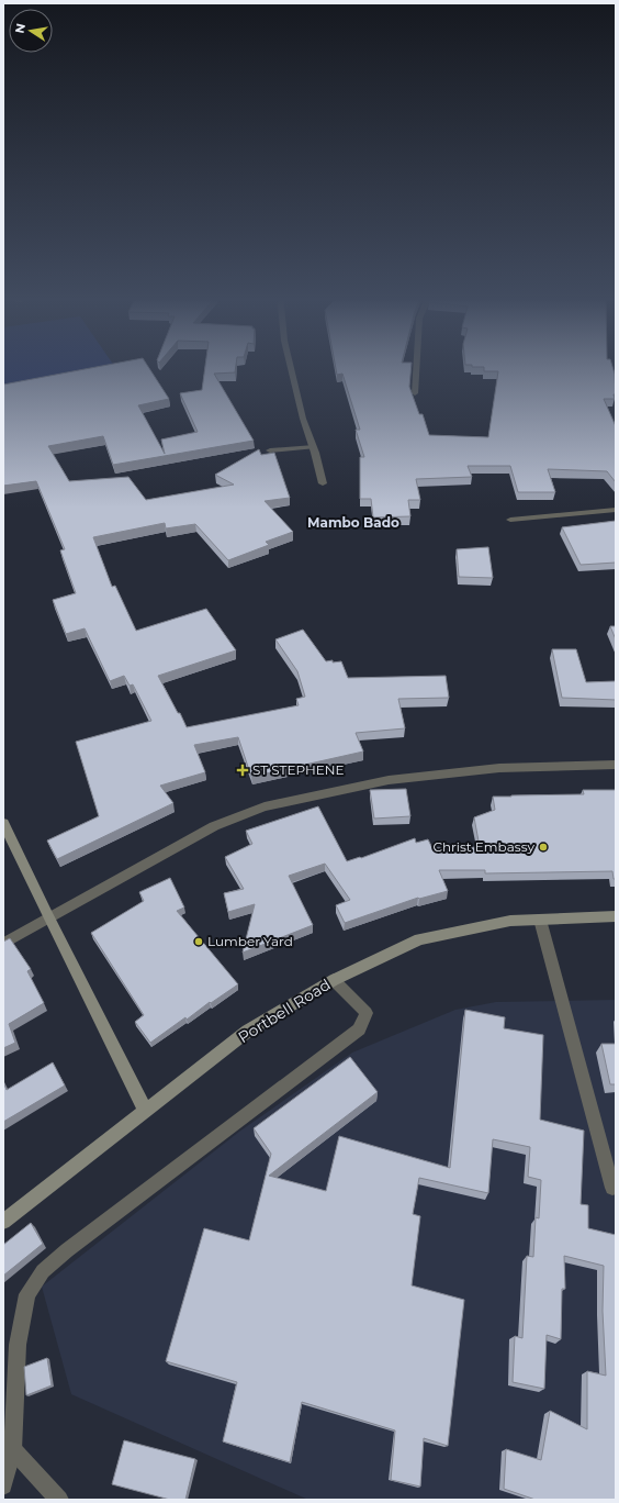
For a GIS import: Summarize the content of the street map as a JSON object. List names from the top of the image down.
{
  "streets": {
    "main road": ["Portbell Road"]
  },
  "districts": ["Mambo Bado"],
  "places": {
    "health": ["ST STEPHENE"],
    "other": ["Christ Embassy", "Lumber Yard"]
  },
  "north": "left"
}
